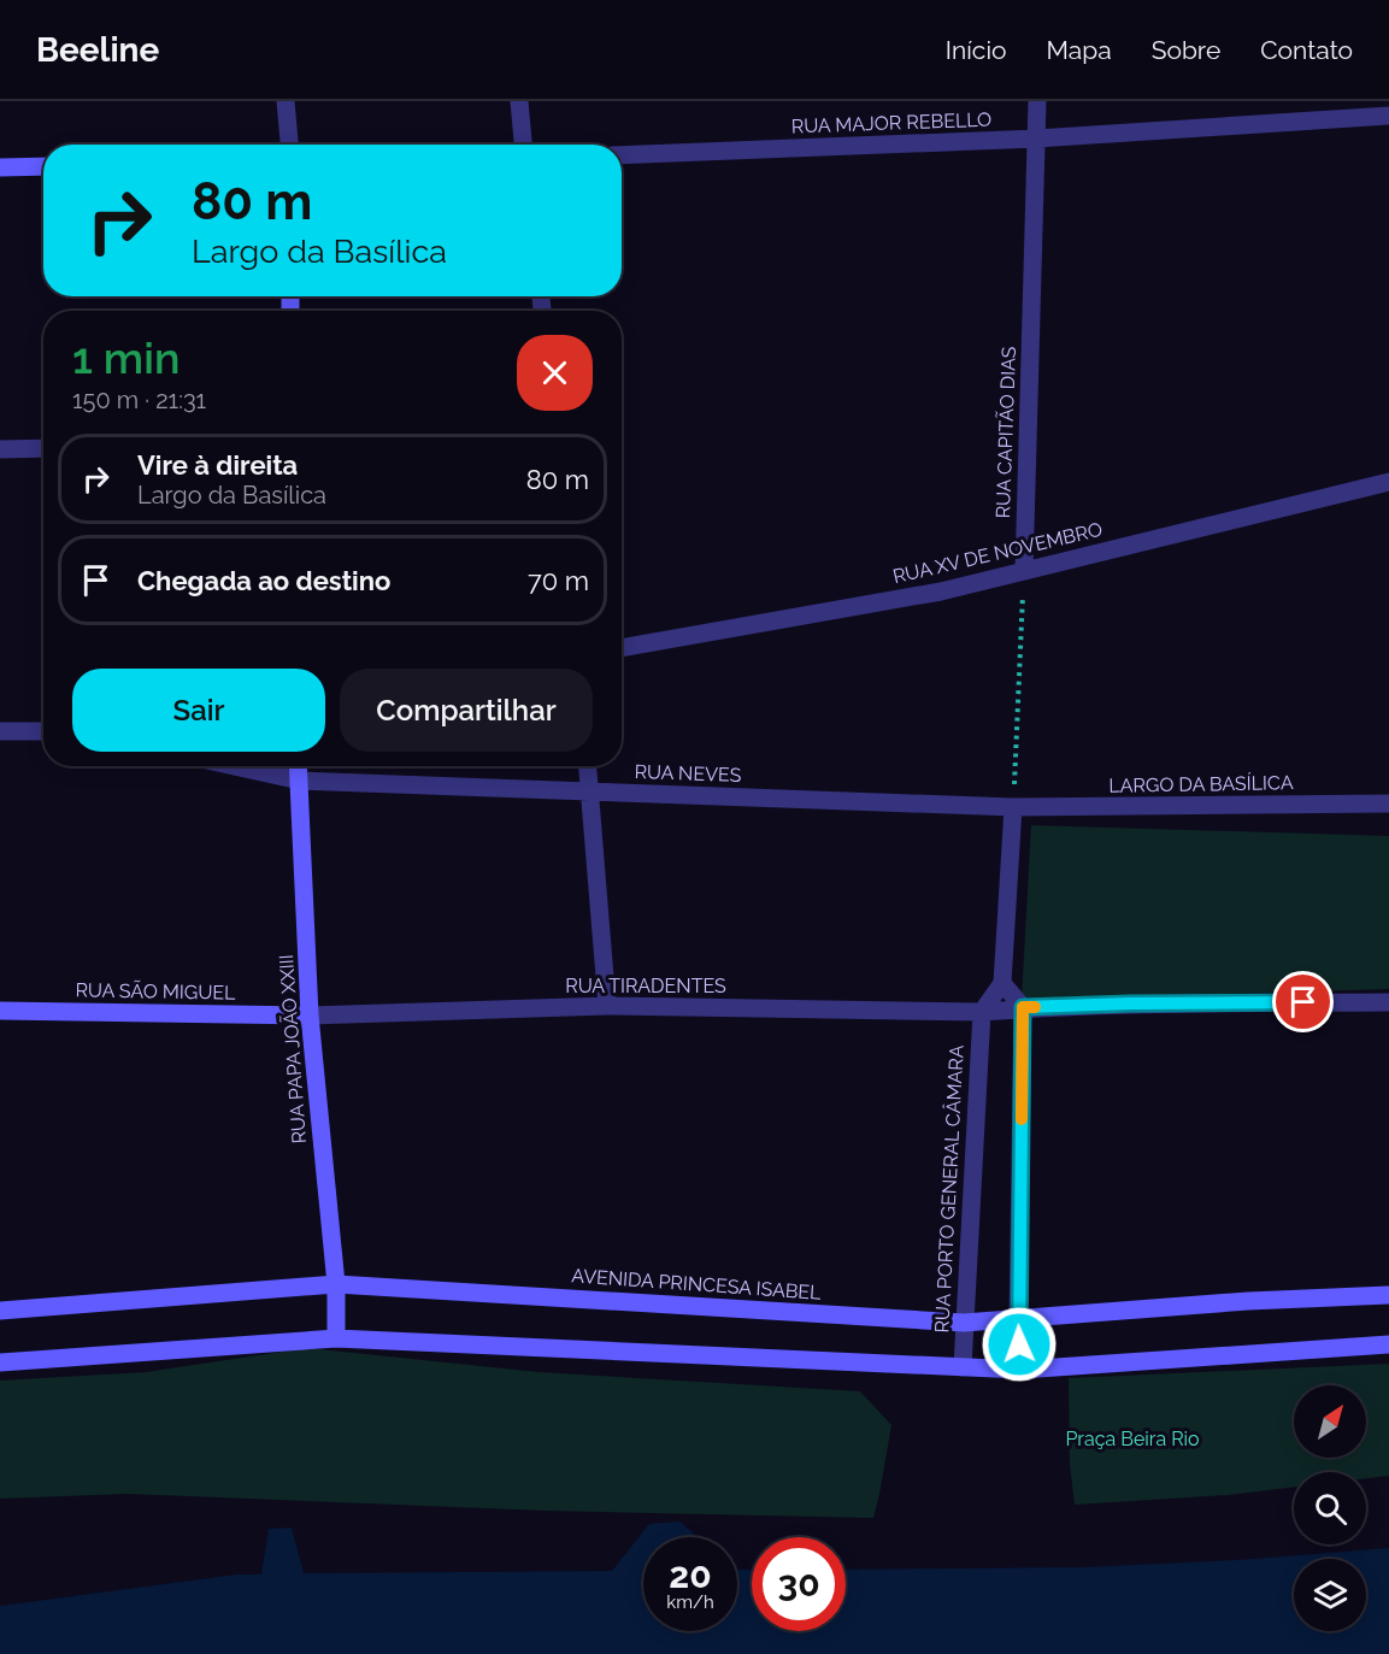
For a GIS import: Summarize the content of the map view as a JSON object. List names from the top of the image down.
{
  "streets": {
    "main road": ["RUA SÃO MIGUEL", "RUA PAPA JOÃO XXIII", "AVENIDA PRINCESA ISABEL"],
    "street": [
      "RUA MAJOR REBELLO",
      "RUA CAPITÃO DIAS",
      "RUA XV DE NOVEMBRO",
      "RUA NEVES",
      "LARGO DA BASÍLICA",
      "RUA TIRADENTES",
      "RUA PORTO GENERAL CÂMARA"
    ]
  },
  "crossings": [
    ["RUA MAJOR REBELLO", "RUA CAPITÃO DIAS"],
    ["RUA CAPITÃO DIAS", "RUA XV DE NOVEMBRO"],
    ["RUA NEVES", "LARGO DA BASÍLICA"],
    ["RUA NEVES", "RUA PAPA JOÃO XXIII"],
    ["RUA TIRADENTES", "RUA SÃO MIGUEL"],
    ["RUA TIRADENTES", "RUA PAPA JOÃO XXIII"],
    ["RUA TIRADENTES", "RUA PORTO GENERAL CÂMARA"],
    ["RUA SÃO MIGUEL", "RUA PAPA JOÃO XXIII"],
    ["RUA PAPA JOÃO XXIII", "AVENIDA PRINCESA ISABEL"],
    ["RUA PORTO GENERAL CÂMARA", "AVENIDA PRINCESA ISABEL"]
  ],
  "parks": ["Praça Beira Rio"],
  "north": "top right",
  "page": {
    "header": "Beeline",
    "nav": [
      "Início",
      "Mapa",
      "Sobre",
      "Contato"
    ],
    "turn": ["80 m", "Largo da Basílica"],
    "heading": ["1 min", "150 m · 21:31"],
    "list": [
      {
        "name": "Vire à direita",
        "note": "Largo da Basílica",
        "value": "80 m"
      },
      {
        "name": "Chegada ao destino",
        "value": "70 m"
      }
    ],
    "buttons": ["Sair", "Compartilhar"],
    "speed": "20 km/h",
    "limit": "30"
  }
}
